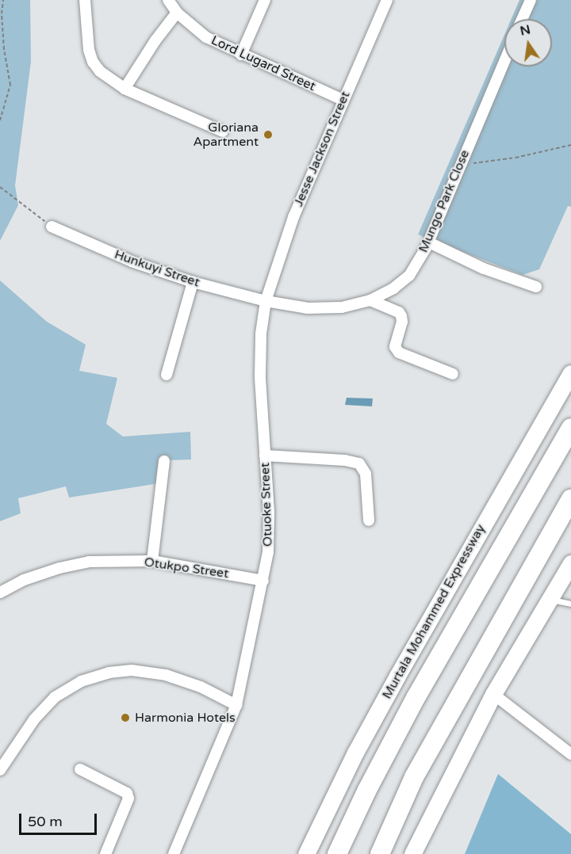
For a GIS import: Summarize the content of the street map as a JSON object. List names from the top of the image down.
{
  "streets": {
    "highway": ["Murtala Mohammed Expressway"],
    "street": [
      "Lord Lugard Street",
      "Jesse Jackson Street",
      "Mungo Park Close",
      "Hunkuyi Street",
      "Otuoke Street",
      "Otukpo Street"
    ]
  },
  "crossings": [
    ["Lord Lugard Street", "Jesse Jackson Street"],
    ["Jesse Jackson Street", "Mungo Park Close"],
    ["Jesse Jackson Street", "Hunkuyi Street"],
    ["Jesse Jackson Street", "Otuoke Street"],
    ["Mungo Park Close", "Hunkuyi Street"],
    ["Mungo Park Close", "Otuoke Street"],
    ["Hunkuyi Street", "Otuoke Street"],
    ["Otuoke Street", "Otukpo Street"]
  ],
  "places": ["Gloriana Apartment", "Harmonia Hotels"],
  "scale_bar": "50 m",
  "north": "top"
}
